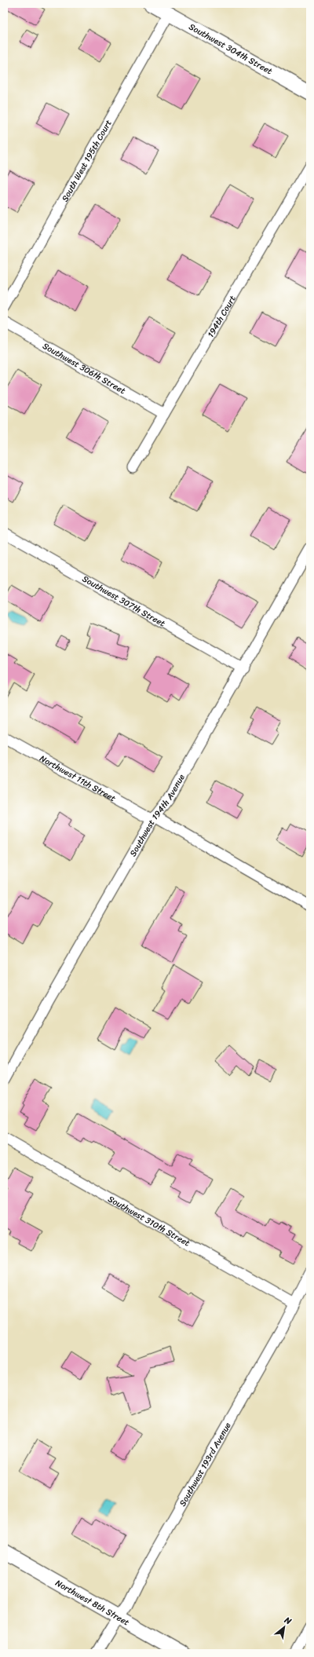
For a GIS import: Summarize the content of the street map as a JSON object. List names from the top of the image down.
{
  "streets": {
    "street": [
      "Southwest 304th Street",
      "South West 195th Court",
      "194th Court",
      "Southwest 306th Street",
      "Southwest 307th Street",
      "Northwest 11th Street",
      "Southwest 194th Avenue",
      "Southwest 310th Street",
      "Southwest 193rd Avenue",
      "Northwest 8th Street"
    ]
  },
  "crossings": [
    ["Southwest 304th Street", "South West 195th Court"],
    ["194th Court", "Southwest 306th Street"],
    ["Southwest 307th Street", "Southwest 194th Avenue"],
    ["Northwest 11th Street", "Southwest 194th Avenue"],
    ["Southwest 310th Street", "Southwest 193rd Avenue"],
    ["Southwest 193rd Avenue", "Northwest 8th Street"]
  ],
  "north": "top right"
}
